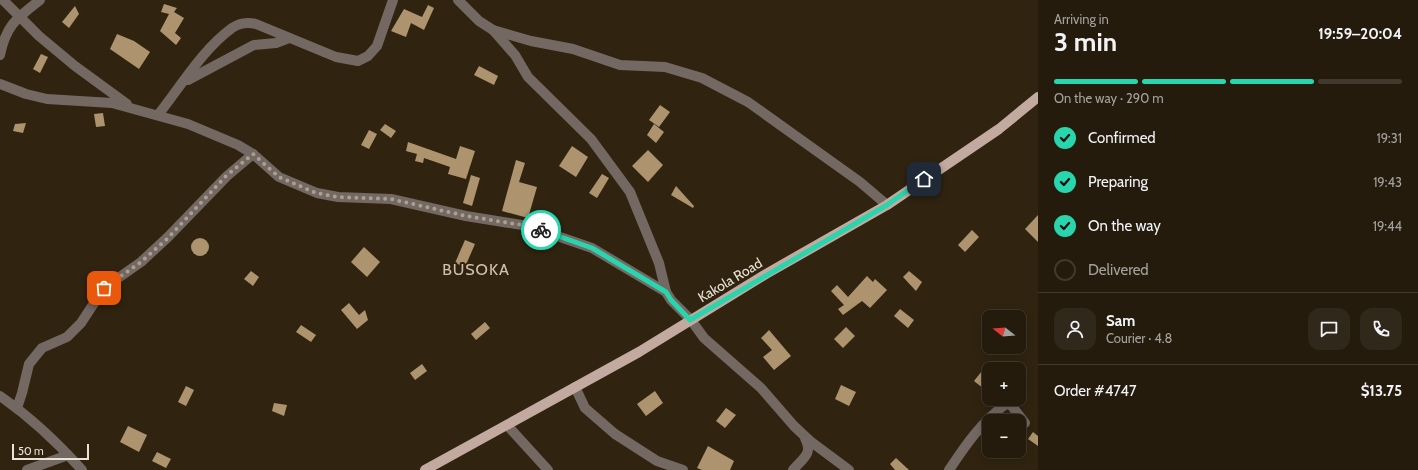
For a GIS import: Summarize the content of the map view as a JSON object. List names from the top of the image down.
{
  "streets": {
    "main road": ["Kakola Road"]
  },
  "districts": ["BUSOKA"],
  "scale_bar": "50 m",
  "north": "left",
  "page": {
    "heading": ["3 min", "Arriving in", "19:59–20:04"],
    "panel": [
      "Sam",
      "Courier · 4.8",
      "Order #4747",
      "$13.75"
    ],
    "bar": "On the way · 290 m",
    "list": [
      ["Confirmed", "19:31"],
      ["Preparing", "19:43"],
      ["On the way", "19:44"],
      "Delivered"
    ],
    "map_buttons": ["+", "−"],
    "scale": "50 m"
  }
}
